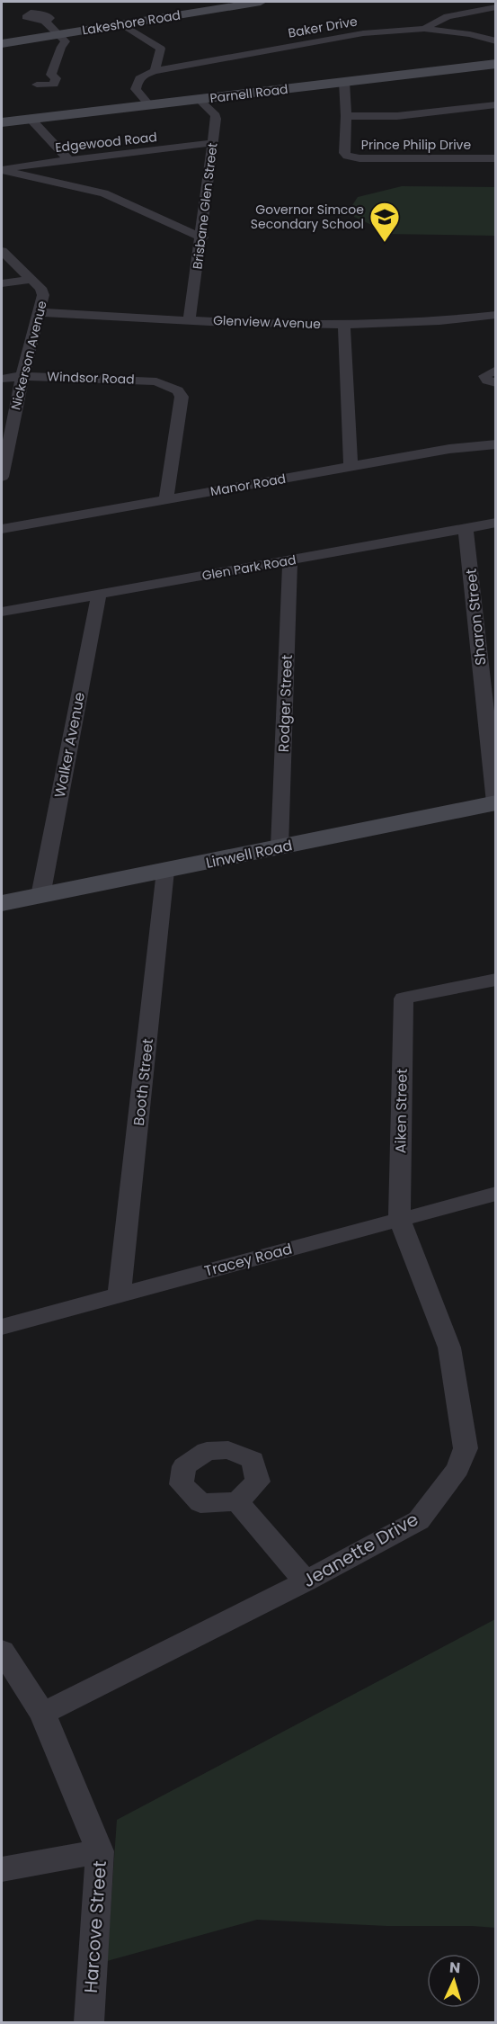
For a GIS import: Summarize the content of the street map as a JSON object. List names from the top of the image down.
{
  "streets": {
    "main road": ["Lakeshore Road", "Parnell Road", "Linwell Road"],
    "street": [
      "Baker Drive",
      "Edgewood Road",
      "Prince Philip Drive",
      "Brisbane Glen Street",
      "Glenview Avenue",
      "Nickerson Avenue",
      "Windsor Road",
      "Manor Road",
      "Glen Park Road",
      "Sharon Street",
      "Rodger Street",
      "Walker Avenue",
      "Booth Street",
      "Aiken Street",
      "Tracey Road",
      "Jeanette Drive",
      "Harcove Street"
    ]
  },
  "crossings": [
    ["Parnell Road", "Prince Philip Drive"],
    ["Parnell Road", "Brisbane Glen Street"],
    ["Edgewood Road", "Brisbane Glen Street"],
    ["Brisbane Glen Street", "Glenview Avenue"],
    ["Glenview Avenue", "Nickerson Avenue"],
    ["Nickerson Avenue", "Windsor Road"],
    ["Windsor Road", "Manor Road"],
    ["Glen Park Road", "Sharon Street"],
    ["Glen Park Road", "Rodger Street"],
    ["Glen Park Road", "Walker Avenue"],
    ["Sharon Street", "Linwell Road"],
    ["Rodger Street", "Linwell Road"],
    ["Walker Avenue", "Linwell Road"],
    ["Linwell Road", "Booth Street"],
    ["Booth Street", "Tracey Road"],
    ["Aiken Street", "Tracey Road"],
    ["Aiken Street", "Jeanette Drive"],
    ["Tracey Road", "Jeanette Drive"],
    ["Jeanette Drive", "Harcove Street"]
  ],
  "places": {
    "school or university": ["Governor Simcoe Secondary School"]
  },
  "north": "top"
}
